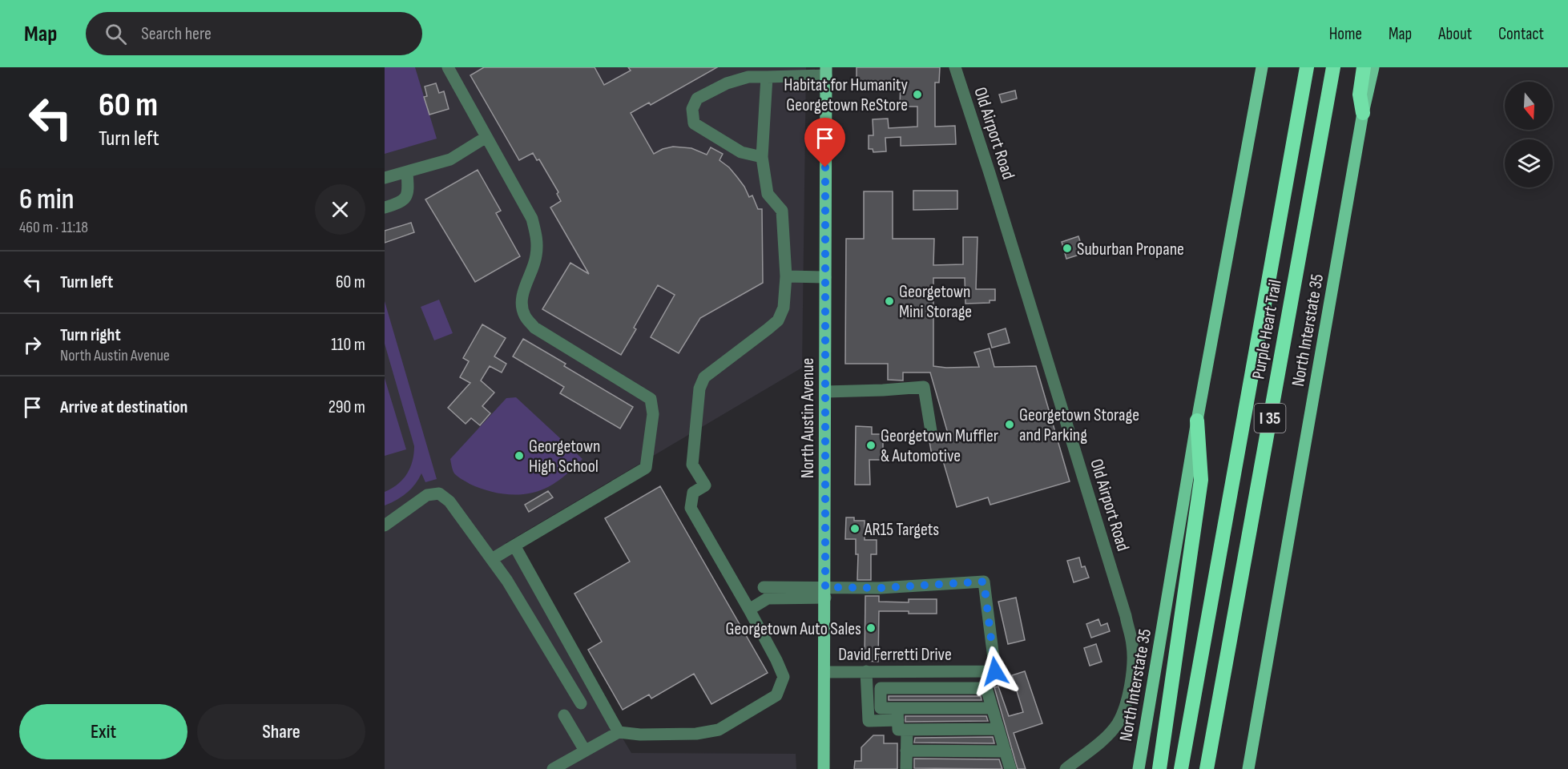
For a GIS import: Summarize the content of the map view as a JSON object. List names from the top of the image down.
{
  "streets": {
    "highway": ["Purple Heart Trail", "I 35"],
    "main road": ["North Interstate 35", "North Austin Avenue"],
    "street": ["Old Airport Road", "David Ferretti Drive"]
  },
  "crossings": [
    ["North Austin Avenue", "David Ferretti Drive"]
  ],
  "places": [
    "Habitat for Humanity Georgetown ReStore",
    "Suburban Propane",
    "Georgetown Mini Storage",
    "Georgetown Storage and Parking",
    "Georgetown Muffler & Automotive",
    "Georgetown High School",
    "AR15 Targets",
    "Georgetown Auto Sales"
  ],
  "north": "bottom",
  "page": {
    "header": "Map",
    "search": "Search here",
    "nav": [
      "Home",
      "Map",
      "About",
      "Contact"
    ],
    "turn": ["60 m", "Turn left"],
    "heading": ["6 min", "460 m · 11:18"],
    "list": [
      {
        "name": "Turn left",
        "value": "60 m"
      },
      {
        "name": "Turn right",
        "note": "North Austin Avenue",
        "value": "110 m"
      },
      {
        "name": "Arrive at destination",
        "value": "290 m"
      }
    ],
    "buttons": ["Exit", "Share"]
  }
}
